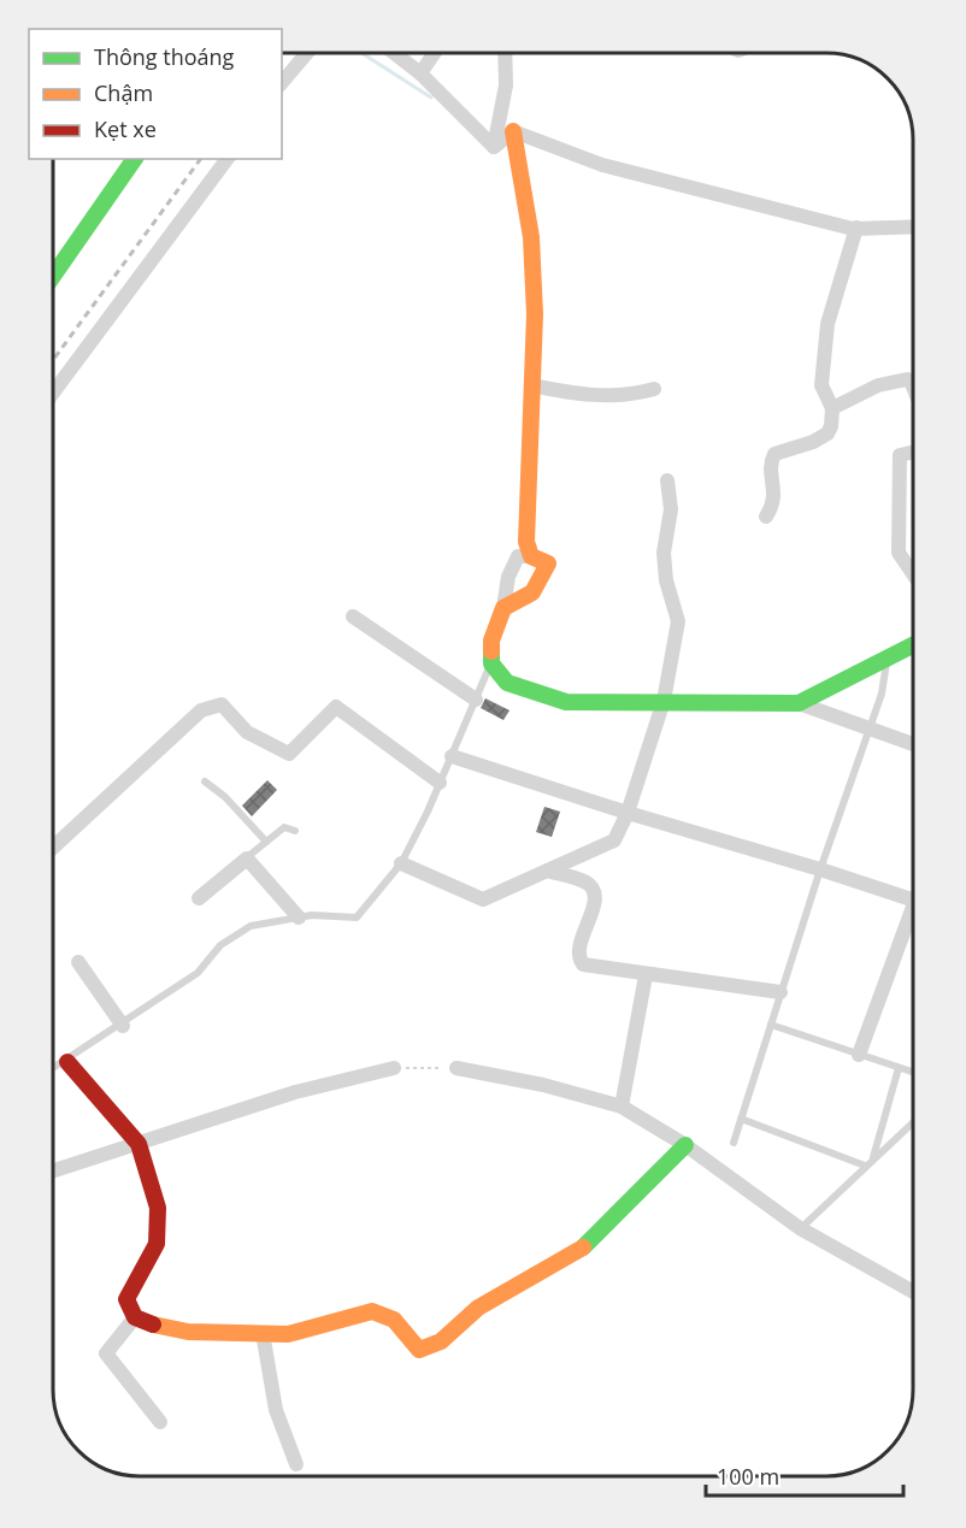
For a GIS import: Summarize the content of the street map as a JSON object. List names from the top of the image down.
{
  "legend": ["Thông thoáng", "Chậm", "Kẹt xe"],
  "scale_bar": "100 m"
}
